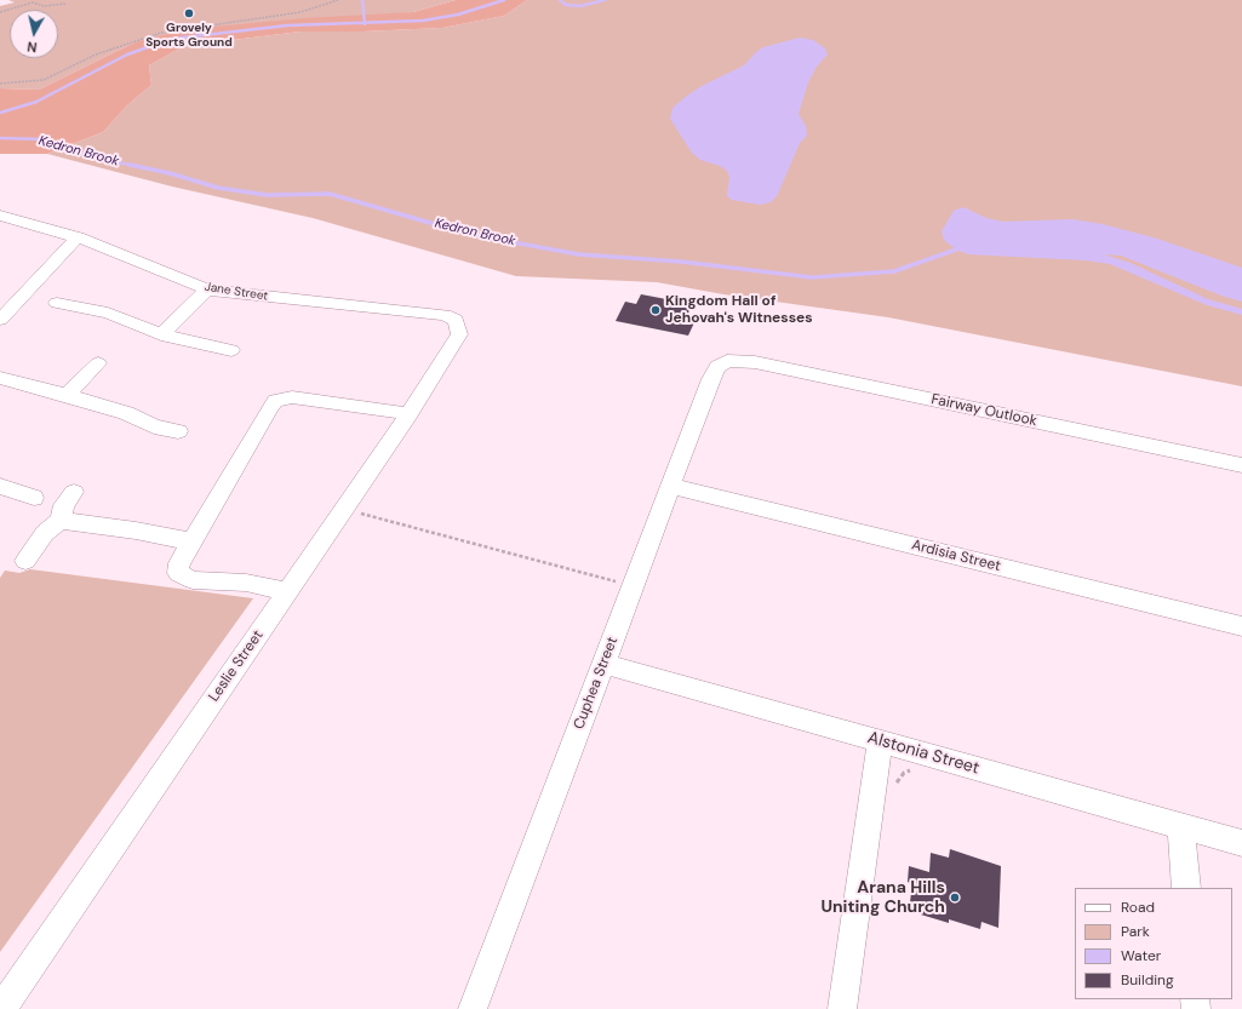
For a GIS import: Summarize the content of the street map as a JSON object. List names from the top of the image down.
{
  "streets": {
    "street": [
      "Jane Street",
      "Fairway Outlook",
      "Ardisia Street",
      "Leslie Street",
      "Cuphea Street",
      "Alstonia Street"
    ]
  },
  "crossings": [
    ["Jane Street", "Leslie Street"],
    ["Fairway Outlook", "Cuphea Street"],
    ["Ardisia Street", "Cuphea Street"],
    ["Cuphea Street", "Alstonia Street"]
  ],
  "water": ["Kedron Brook"],
  "places": ["Grovely Sports Ground", "Kingdom Hall of Jehovah's Witnesses", "Arana Hills Uniting Church"],
  "legend": [
    "Road",
    "Park",
    "Water",
    "Building"
  ],
  "north": "bottom"
}
